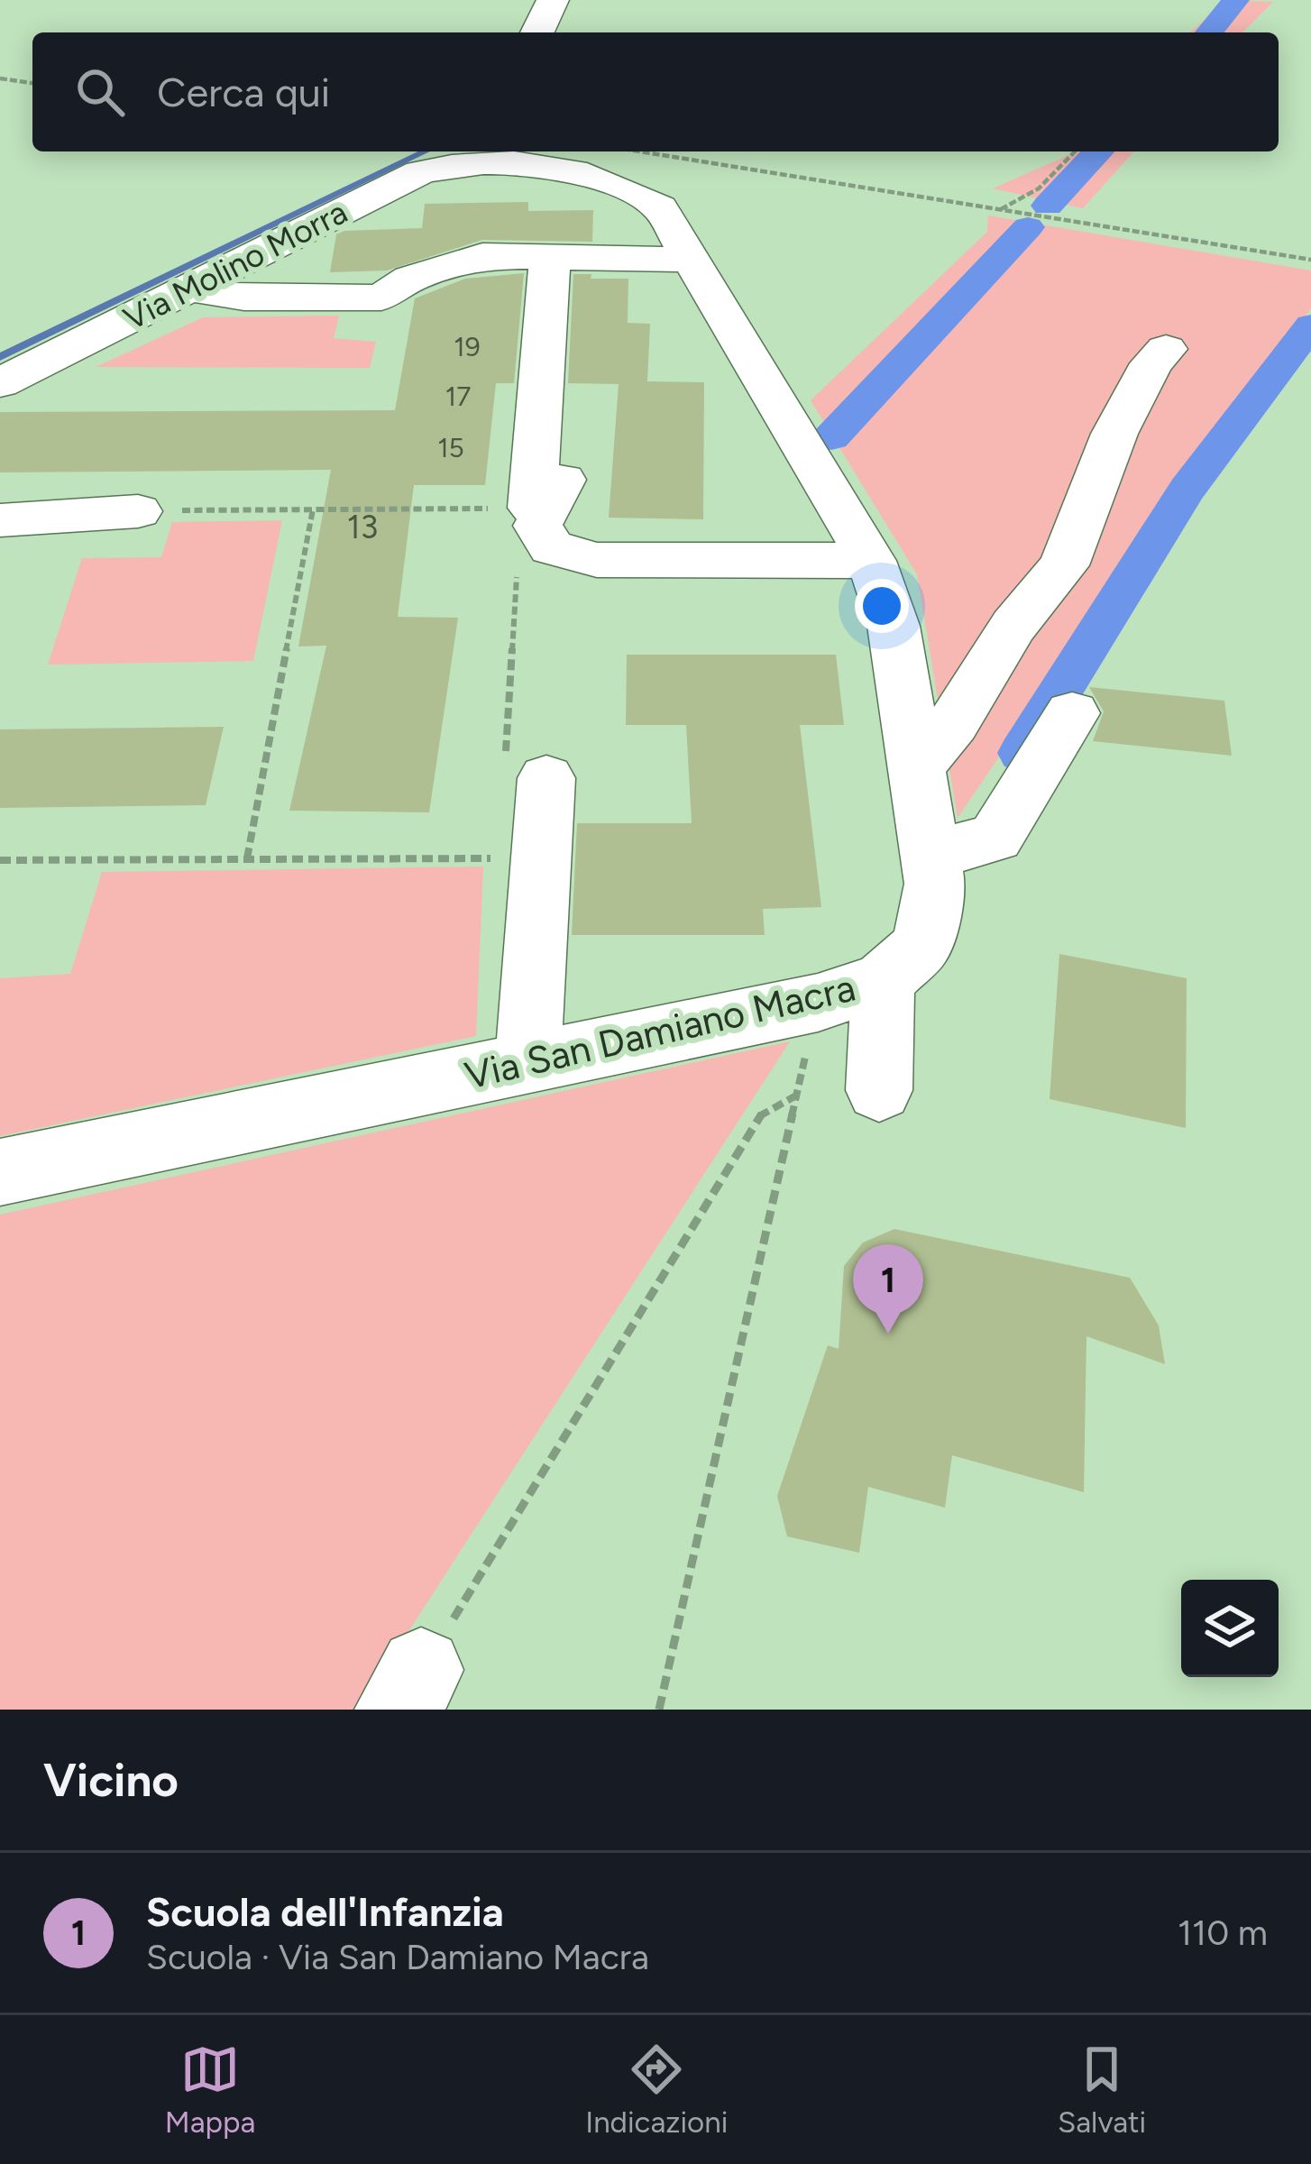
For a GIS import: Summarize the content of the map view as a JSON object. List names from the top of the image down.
{
  "streets": {
    "street": ["Via Molino Morra", "Via San Damiano Macra"]
  },
  "crossings": [
    ["Via Molino Morra", "Via San Damiano Macra"]
  ],
  "house_numbers": [
    "19",
    "17",
    "15",
    "13"
  ],
  "page": {
    "search": "Cerca qui",
    "pins": "1",
    "heading": "Vicino",
    "list": [
      {
        "mark": "1",
        "name": "Scuola dell'Infanzia",
        "note": "Scuola · Via San Damiano Macra",
        "value": "110 m"
      }
    ],
    "nav": ["Mappa", "Indicazioni", "Salvati"]
  }
}
